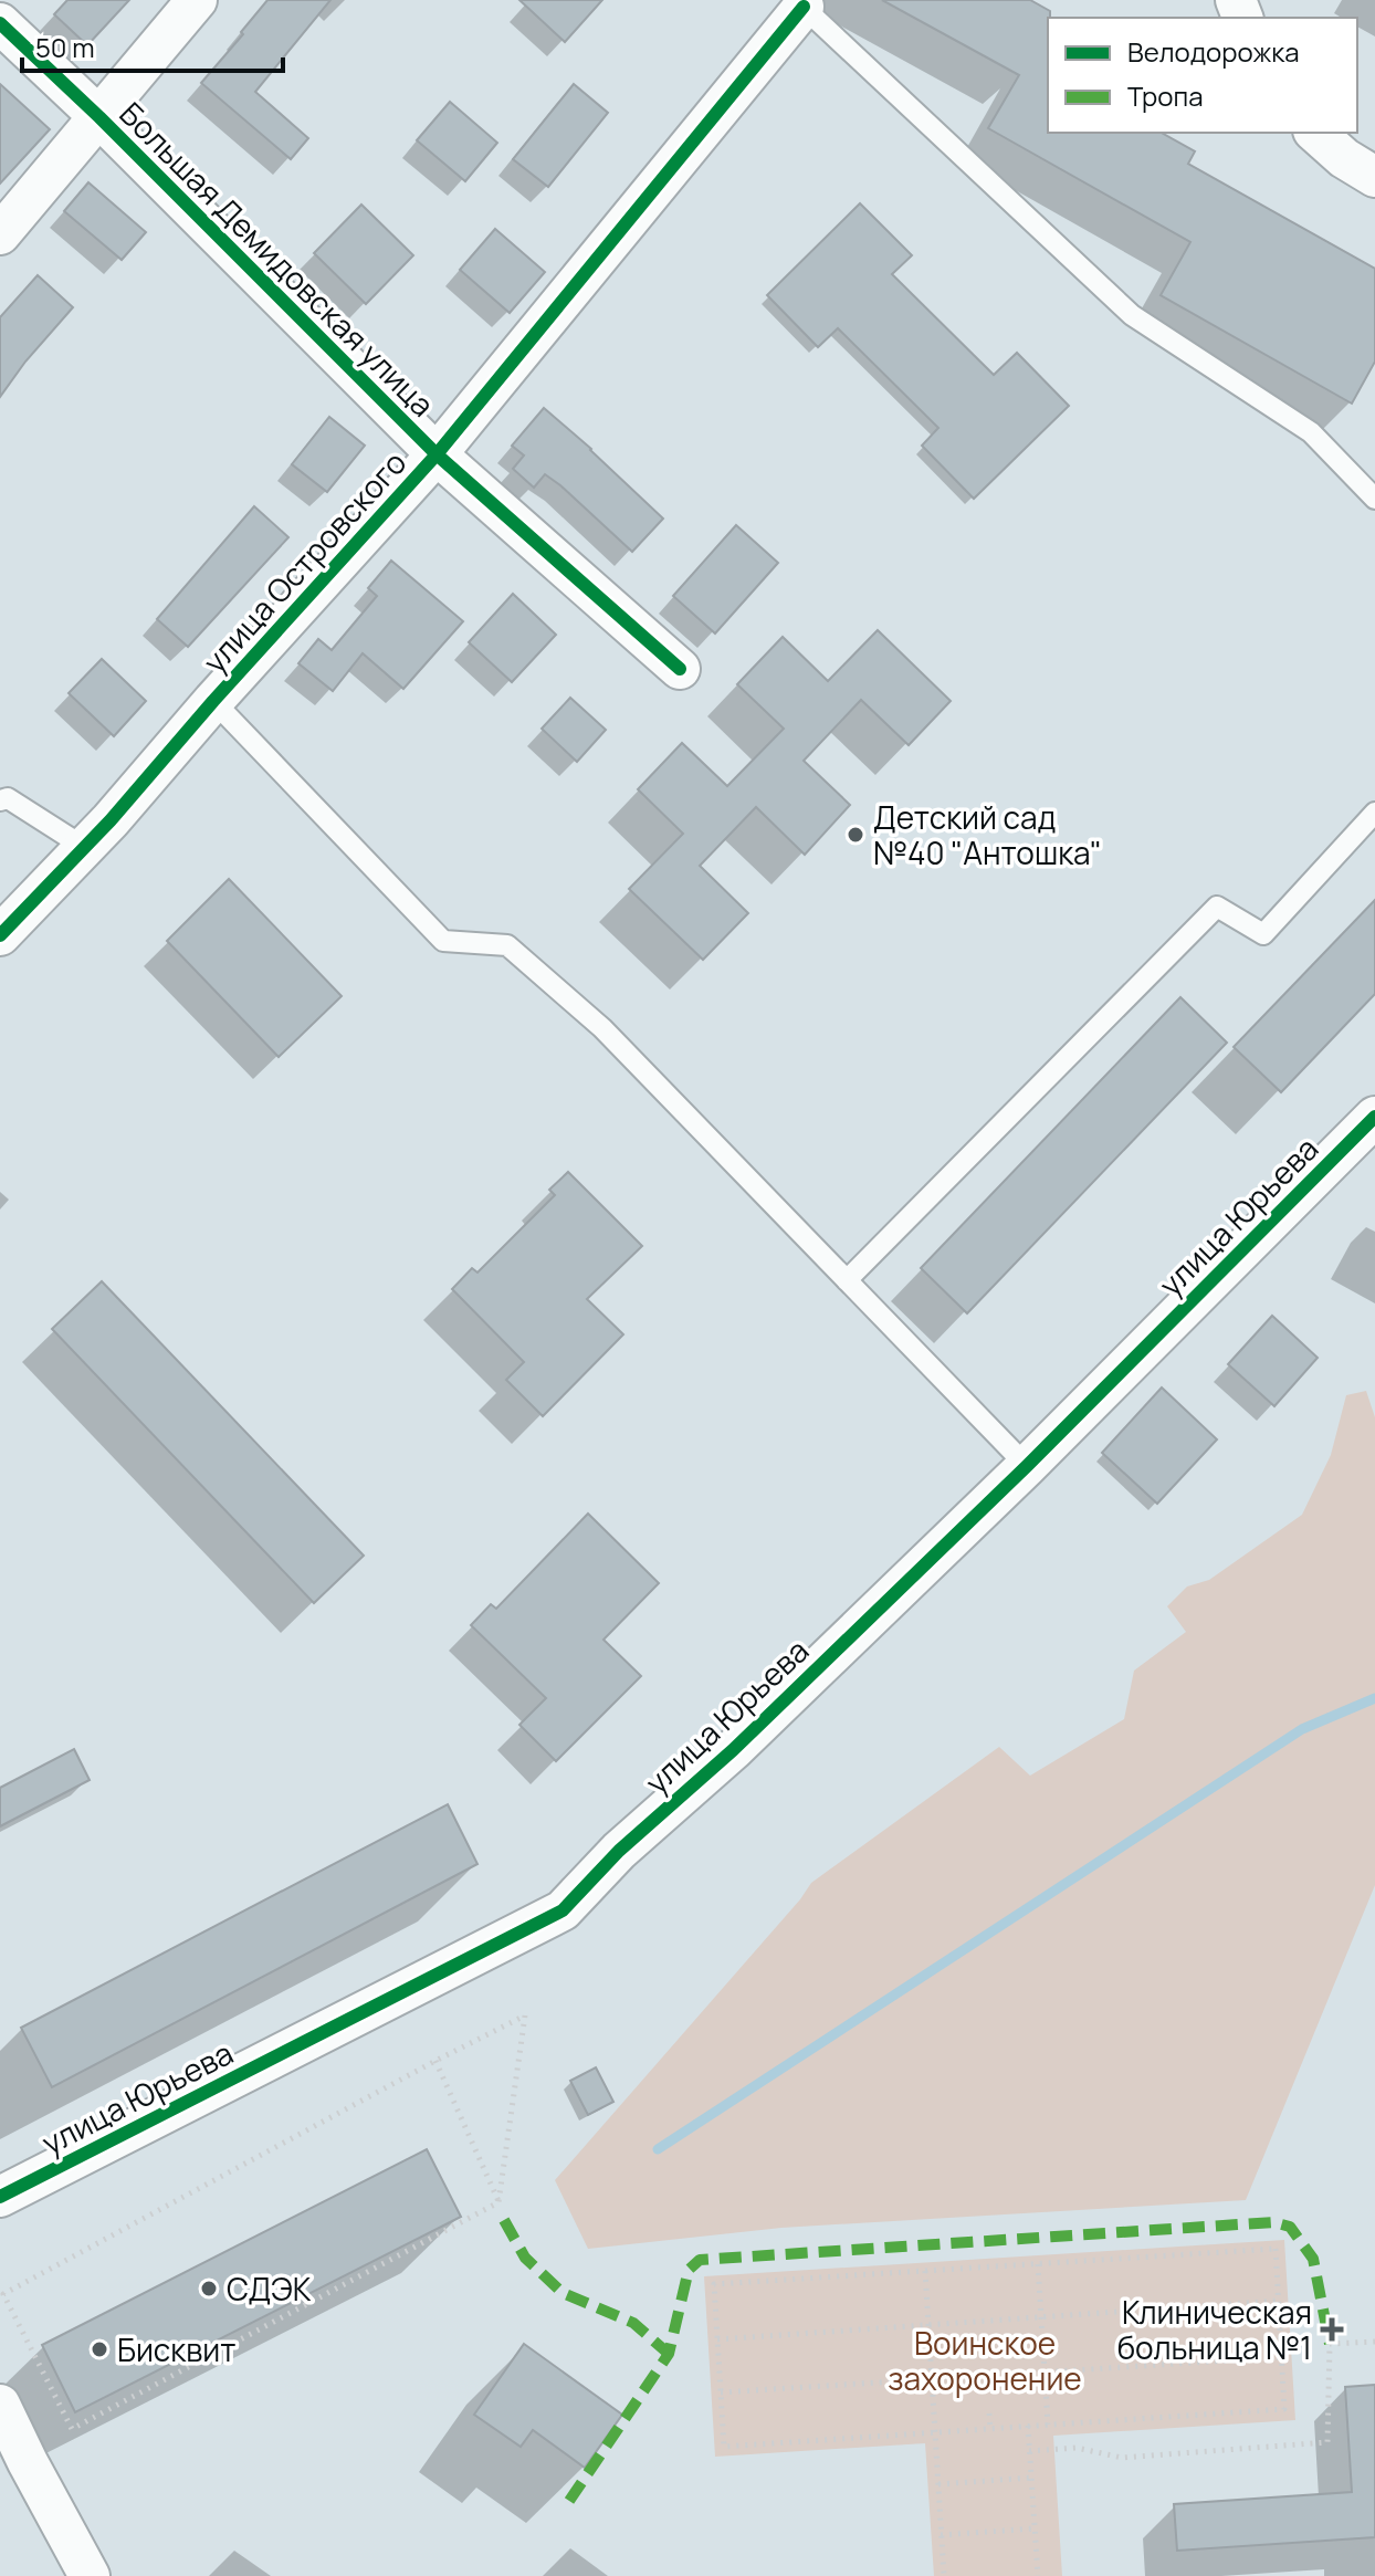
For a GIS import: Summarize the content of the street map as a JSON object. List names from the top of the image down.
{
  "streets": {
    "street": ["Большая Демидовская улица", "улица Островского", "улица Юрьева"]
  },
  "crossings": [
    ["Большая Демидовская улица", "улица Островского"]
  ],
  "parks": ["Воинское захоронение"],
  "places": {
    "other": ["Детский сад №40 \"Антошка\"", "СДЭК", "Бисквит"],
    "health": ["Клиническая больница №1"]
  },
  "legend": ["Велодорожка", "Тропа"],
  "scale_bar": "50 m"
}
